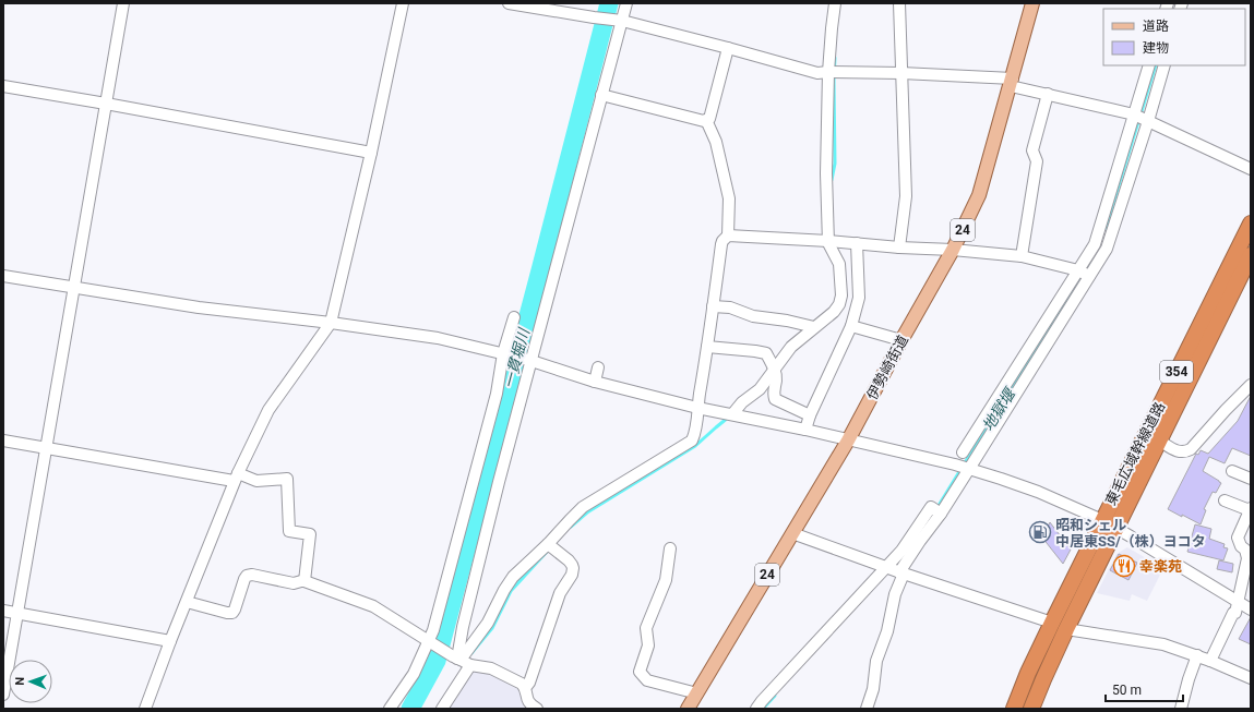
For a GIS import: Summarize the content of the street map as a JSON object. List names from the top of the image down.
{
  "streets": {
    "highway": ["354", "東毛広域幹線道路"],
    "main road": ["24", "伊勢崎街道"]
  },
  "water": ["一貫堀川", "地獄堰"],
  "places": {
    "fuel station": ["昭和シェル 中居東SS/（株）ヨコタ"],
    "restaurant": ["幸楽苑"]
  },
  "legend": ["道路", "建物"],
  "scale_bar": "50 m",
  "north": "left"
}
